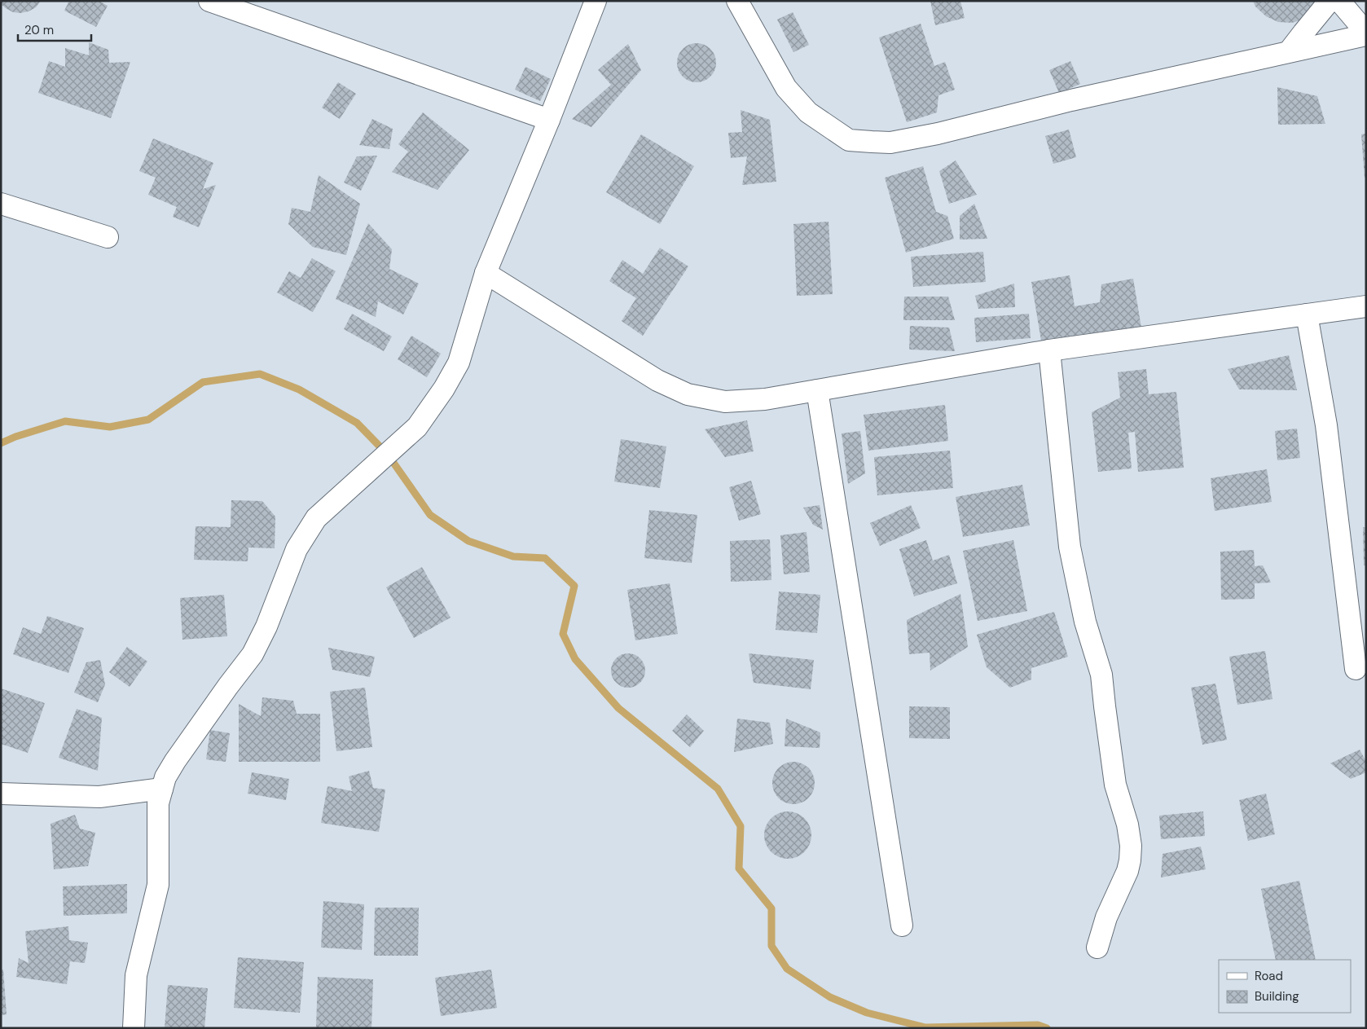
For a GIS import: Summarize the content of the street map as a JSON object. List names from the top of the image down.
{
  "legend": ["Road", "Building"],
  "scale_bar": "20 m"
}
